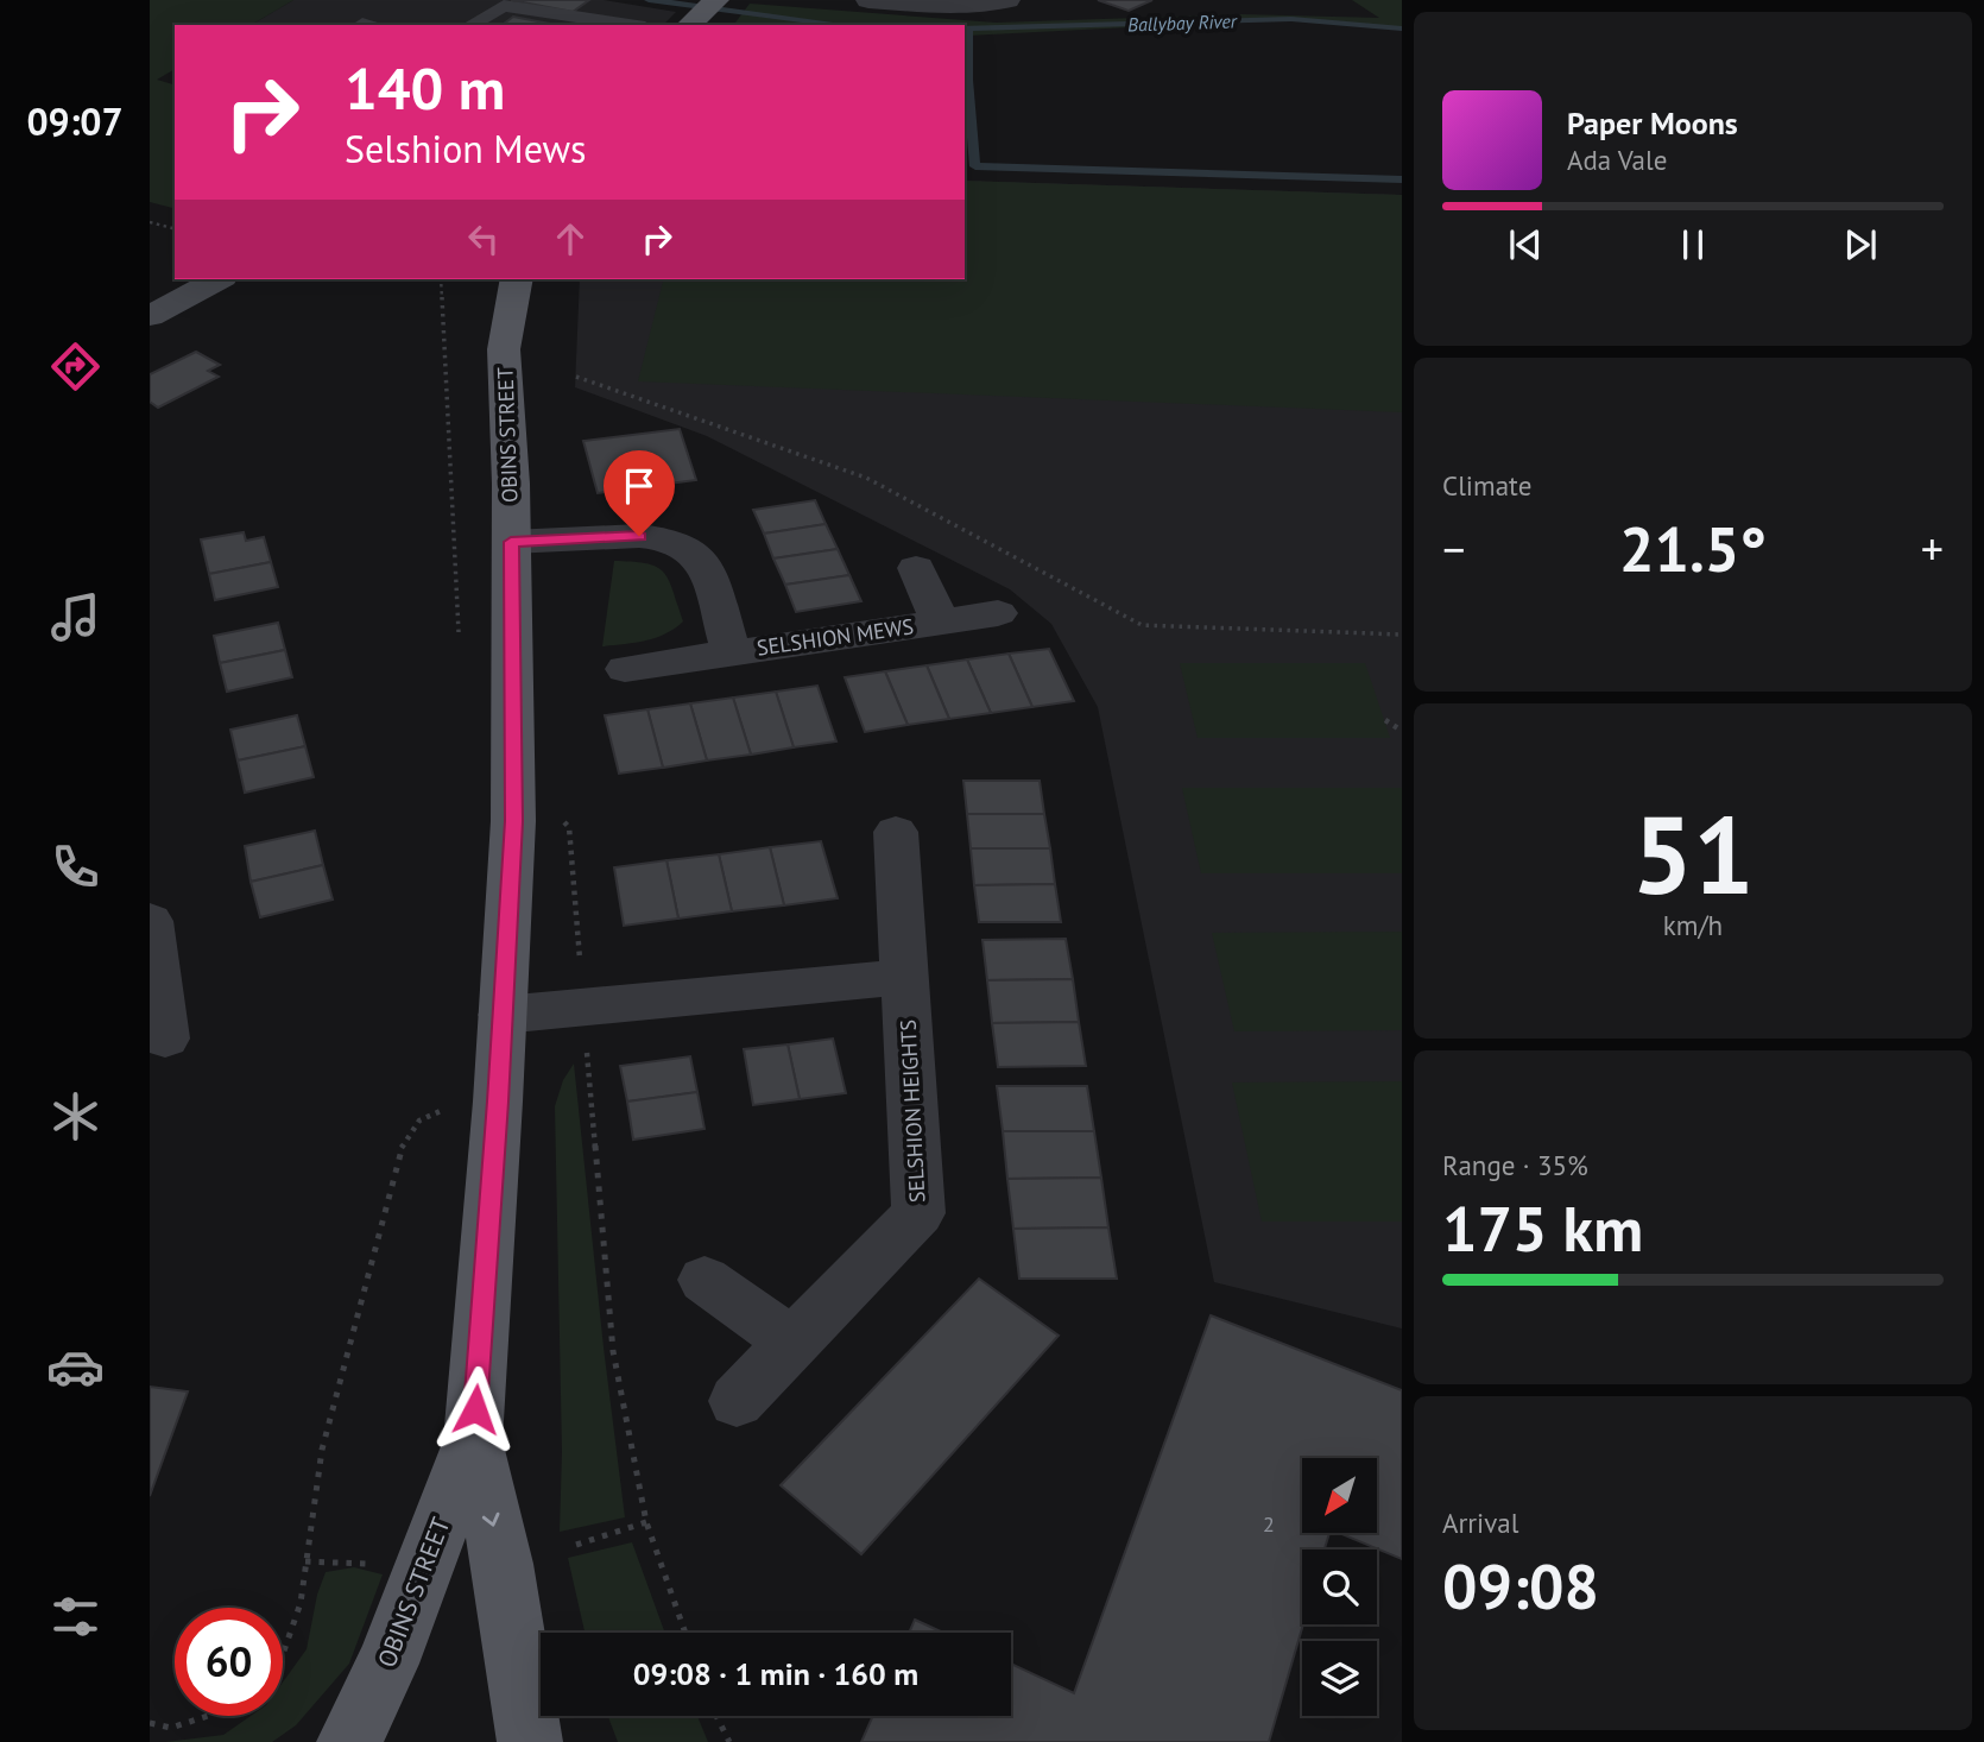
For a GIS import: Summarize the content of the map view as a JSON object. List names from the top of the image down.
{
  "streets": {
    "main road": ["OBINS STREET"],
    "street": ["SELSHION MEWS", "SELSHION HEIGHTS"]
  },
  "crossings": [
    ["OBINS STREET", "SELSHION MEWS"]
  ],
  "water": ["Ballybay River"],
  "house_numbers": ["2"],
  "north": "bottom left",
  "page": {
    "tabs": "09:07",
    "turn": ["140 m", "Selshion Mews"],
    "song": ["Paper Moons", "Ada Vale"],
    "tile": [
      "Climate",
      ["51", "km/h"],
      ["Range · 35%", "175 km"],
      ["Arrival", "09:08"]
    ],
    "heat": ["−", "21.5°", "+"],
    "limit": "60",
    "trip": "09:08 · 1 min · 160 m"
  }
}
